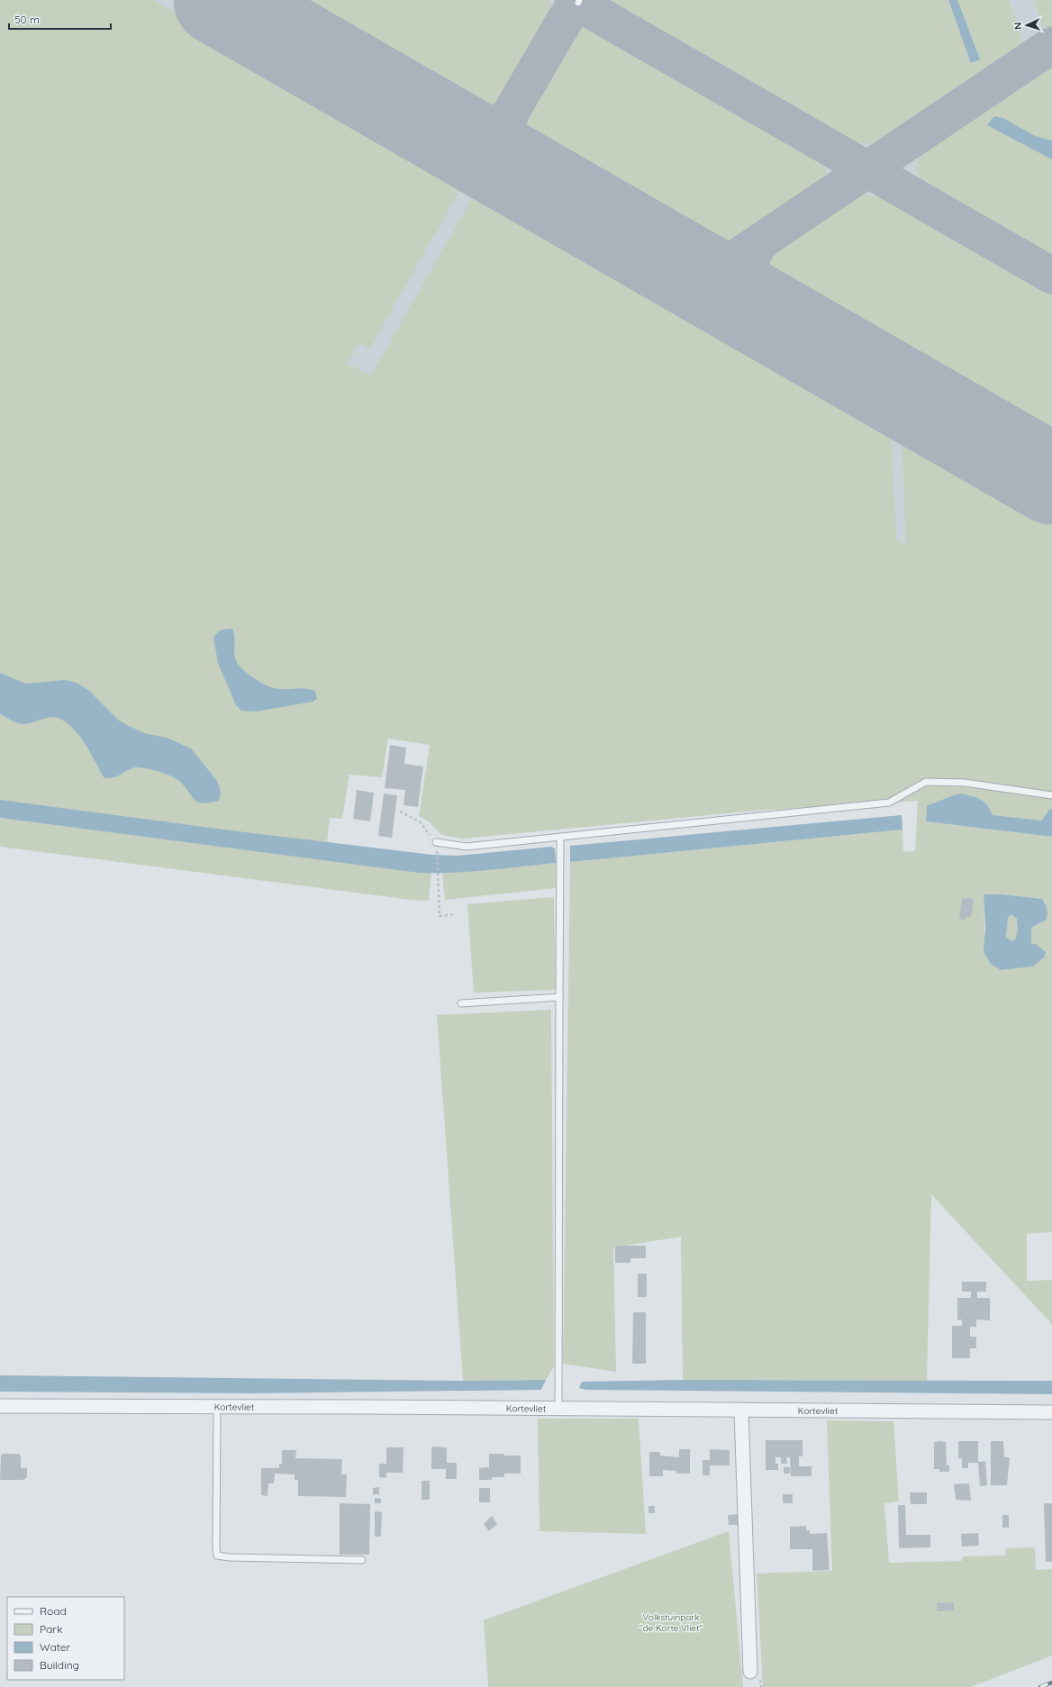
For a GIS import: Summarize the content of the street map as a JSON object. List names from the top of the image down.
{
  "streets": {
    "street": ["Kortevliet"]
  },
  "parks": ["Volkstuinpark \"de Korte Vliet\""],
  "legend": [
    "Road",
    "Park",
    "Water",
    "Building"
  ],
  "scale_bar": "50 m",
  "north": "left"
}
